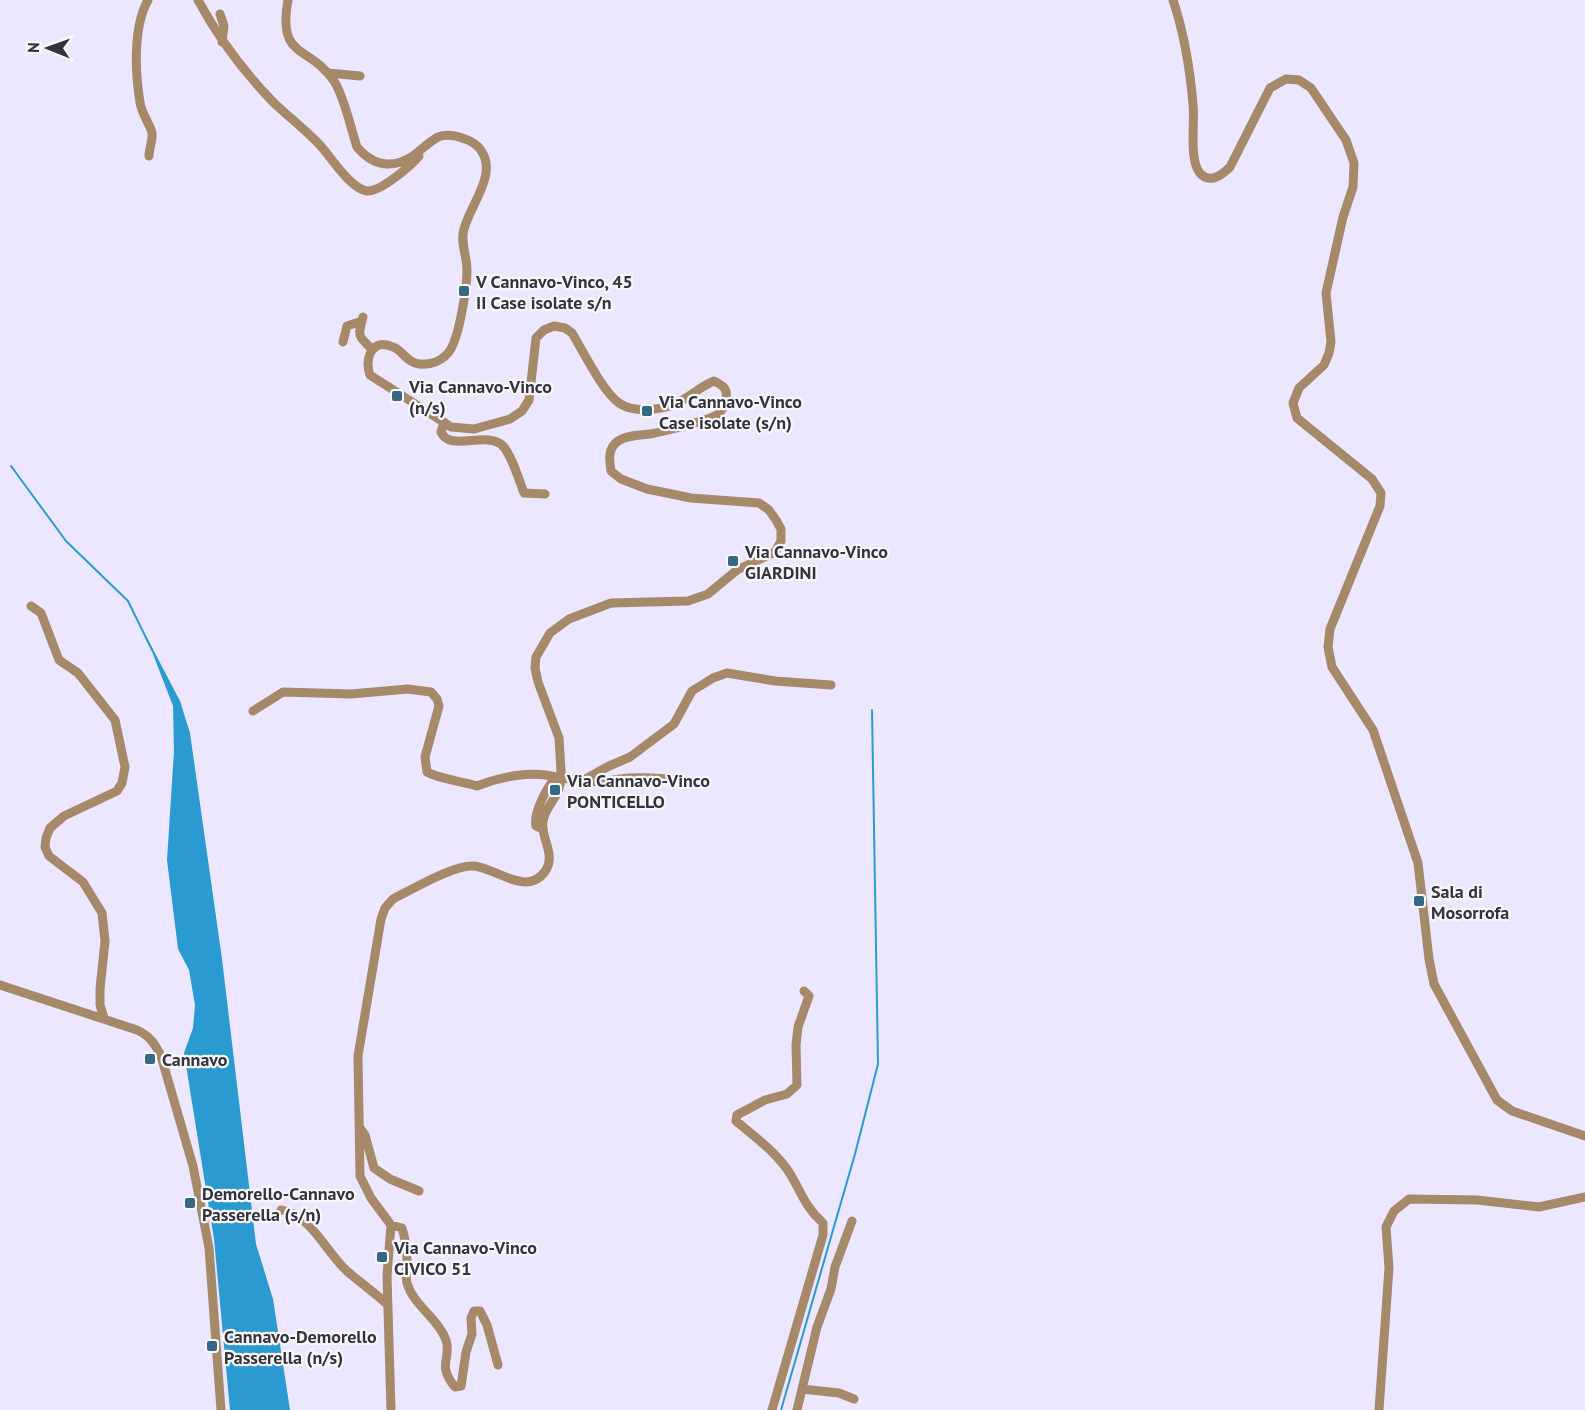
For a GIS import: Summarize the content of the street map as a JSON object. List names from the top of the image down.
{
  "places": {
    "transit": [
      "V Cannavo-Vinco, 45 II Case isolate s/n",
      "Via Cannavo-Vinco (n/s)",
      "Via Cannavo-Vinco Case isolate (s/n)",
      "Via Cannavo-Vinco GIARDINI",
      "Via Cannavo-Vinco PONTICELLO",
      "Sala di Mosorrofa",
      "Cannavo",
      "Demorello-Cannavo Passerella (s/n)",
      "Via Cannavo-Vinco CIVICO 51",
      "Cannavo-Demorello Passerella (n/s)"
    ]
  },
  "north": "left"
}
